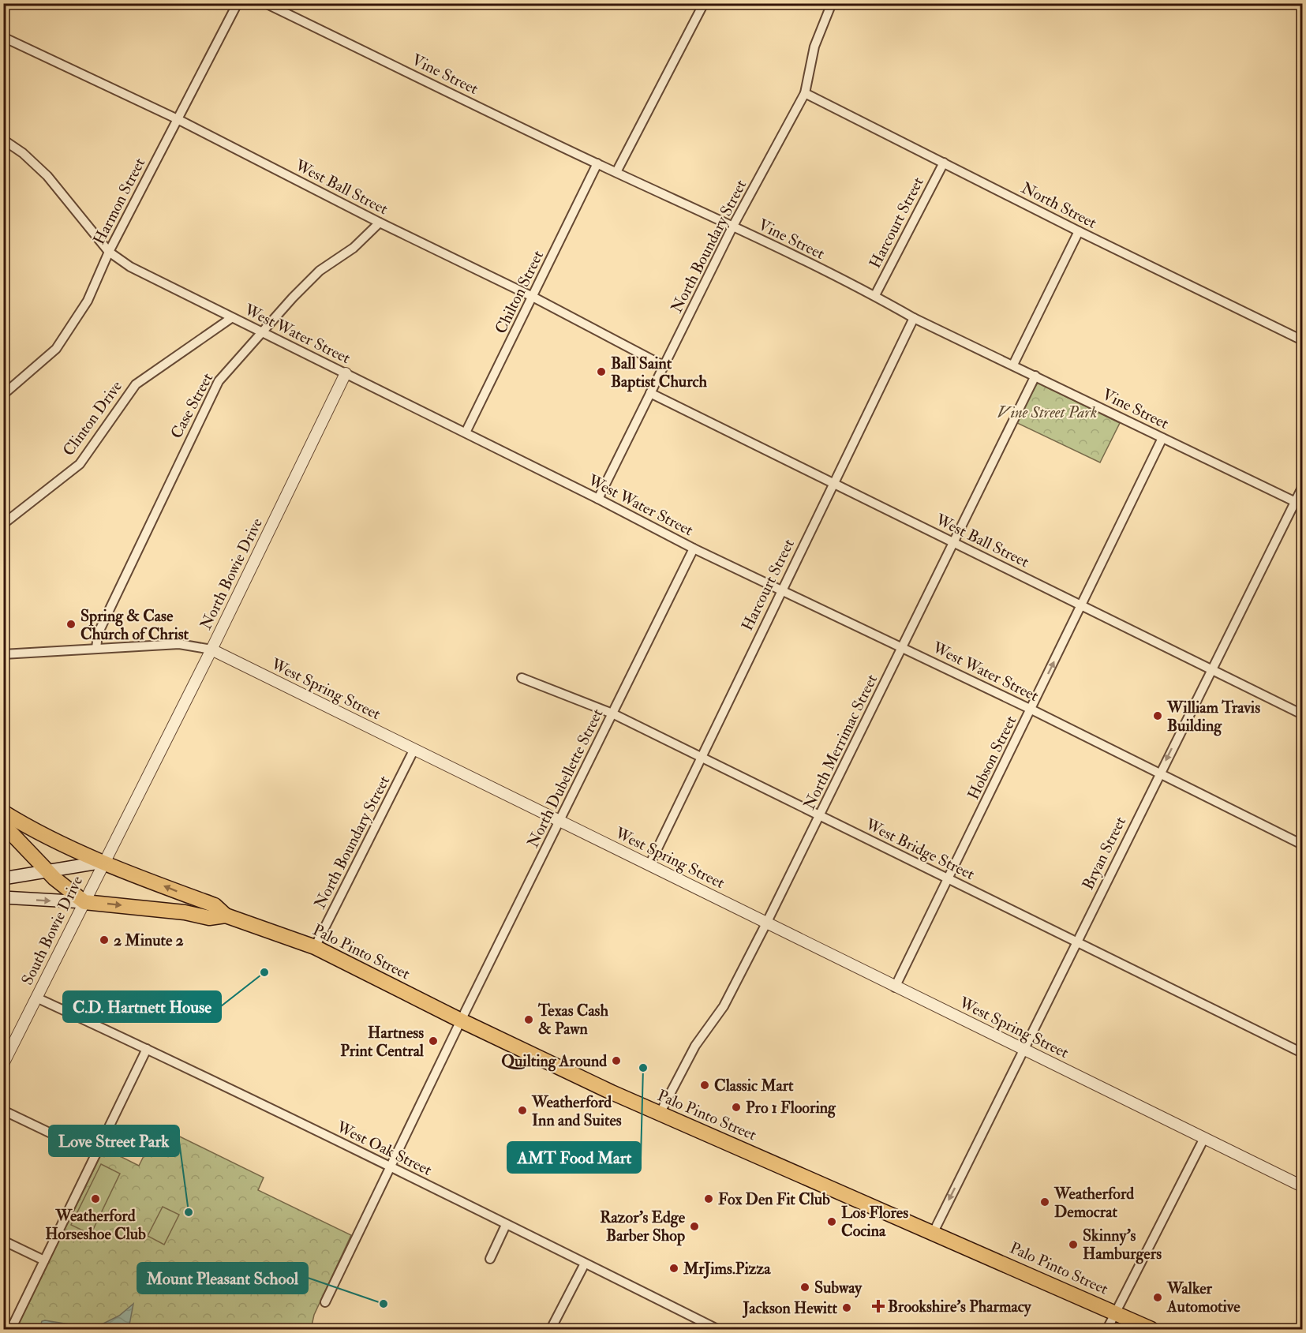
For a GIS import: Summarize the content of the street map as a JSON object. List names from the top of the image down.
{
  "streets": {
    "main road": ["Palo Pinto Street"],
    "street": [
      "Vine Street",
      "West Ball Street",
      "Harmon Street",
      "North Street",
      "Harcourt Street",
      "North Boundary Street",
      "Chilton Street",
      "West Water Street",
      "Case Street",
      "Clinton Drive",
      "North Bowie Drive",
      "West Spring Street",
      "North Merrimac Street",
      "Hobson Street",
      "North Dubellette Street",
      "West Bridge Street",
      "Bryan Street",
      "South Bowie Drive",
      "West Oak Street"
    ]
  },
  "crossings": [
    ["Vine Street", "Harcourt Street"],
    ["Vine Street", "North Boundary Street"],
    ["Vine Street", "Chilton Street"],
    ["Vine Street", "North Merrimac Street"],
    ["Vine Street", "Hobson Street"],
    ["Vine Street", "Bryan Street"],
    ["West Ball Street", "Harmon Street"],
    ["West Ball Street", "Harcourt Street"],
    ["West Ball Street", "North Boundary Street"],
    ["West Ball Street", "Chilton Street"],
    ["West Ball Street", "Case Street"],
    ["West Ball Street", "North Merrimac Street"],
    ["West Ball Street", "Hobson Street"],
    ["West Ball Street", "Bryan Street"],
    ["Harmon Street", "West Water Street"],
    ["North Street", "Harcourt Street"],
    ["North Street", "North Boundary Street"],
    ["Harcourt Street", "West Water Street"],
    ["Harcourt Street", "West Spring Street"],
    ["Harcourt Street", "West Bridge Street"],
    ["North Boundary Street", "West Water Street"],
    ["North Boundary Street", "West Spring Street"],
    ["North Boundary Street", "Palo Pinto Street"],
    ["Chilton Street", "West Water Street"],
    ["West Water Street", "Case Street"],
    ["West Water Street", "Clinton Drive"],
    ["West Water Street", "North Bowie Drive"],
    ["West Water Street", "North Merrimac Street"],
    ["West Water Street", "Hobson Street"],
    ["West Water Street", "North Dubellette Street"],
    ["West Water Street", "Bryan Street"],
    ["Case Street", "West Spring Street"],
    ["North Bowie Drive", "West Spring Street"],
    ["North Bowie Drive", "South Bowie Drive"],
    ["North Bowie Drive", "Palo Pinto Street"],
    ["West Spring Street", "North Merrimac Street"],
    ["West Spring Street", "Hobson Street"],
    ["West Spring Street", "North Dubellette Street"],
    ["West Spring Street", "Bryan Street"],
    ["North Merrimac Street", "West Bridge Street"],
    ["North Merrimac Street", "Palo Pinto Street"],
    ["Hobson Street", "West Bridge Street"],
    ["North Dubellette Street", "West Bridge Street"],
    ["North Dubellette Street", "Palo Pinto Street"],
    ["North Dubellette Street", "West Oak Street"],
    ["West Bridge Street", "Bryan Street"],
    ["Bryan Street", "Palo Pinto Street"],
    ["South Bowie Drive", "Palo Pinto Street"],
    ["South Bowie Drive", "West Oak Street"]
  ],
  "one_way": ["Bryan Street"],
  "parks": ["Vine Street Park"],
  "places": {
    "other": [
      "Ball Saint Baptist Church",
      "Spring & Case Church of Christ",
      "William Travis Building",
      "2 Minute 2",
      "C.D. Hartnett House",
      "Texas Cash & Pawn",
      "Hartness Print Central",
      "Quilting Around",
      "AMT Food Mart",
      "Classic Mart",
      "Pro 1 Flooring",
      "Weatherford Inn and Suites",
      "Weatherford Horseshoe Club",
      "Fox Den Fit Club",
      "Weatherford Democrat",
      "Love Street Park",
      "Los Flores Cocina",
      "Razor's Edge Barber Shop",
      "Skinny's Hamburgers",
      "MrJims.Pizza",
      "Subway",
      "Walker Automotive",
      "Mount Pleasant School",
      "Jackson Hewitt"
    ],
    "health": ["Brookshire's Pharmacy"]
  }
}
